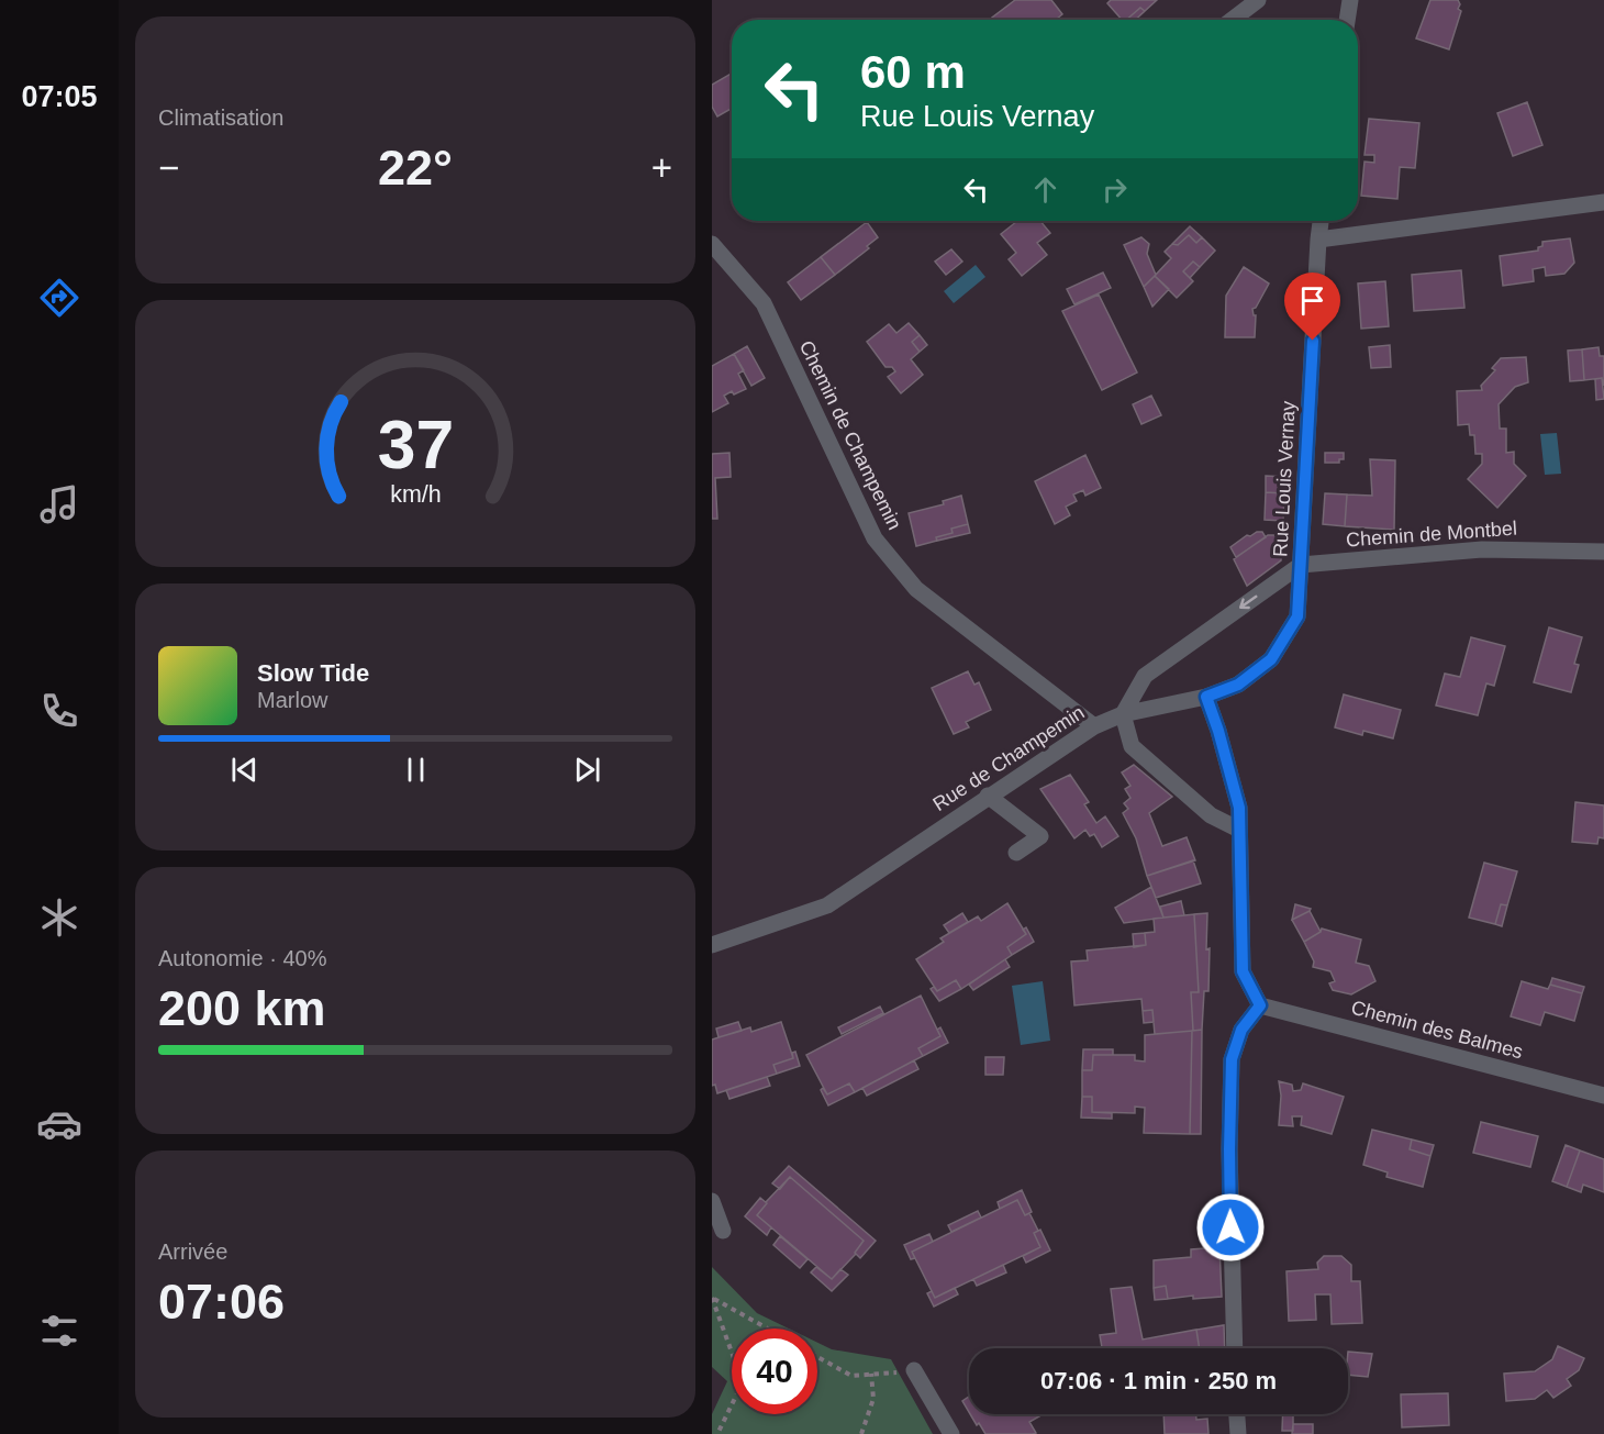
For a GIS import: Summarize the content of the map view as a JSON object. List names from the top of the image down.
{
  "streets": {
    "street": [
      "Chemin de Champemin",
      "Rue Louis Vernay",
      "Chemin de Montbel",
      "Rue de Champemin",
      "Chemin des Balmes"
    ]
  },
  "crossings": [
    ["Chemin de Champemin", "Rue de Champemin"],
    ["Rue Louis Vernay", "Chemin de Montbel"],
    ["Rue Louis Vernay", "Rue de Champemin"]
  ],
  "page": {
    "tabs": "07:05",
    "tile": [
      "Climatisation",
      ["Autonomie · 40%", "200 km"],
      ["Arrivée", "07:06"]
    ],
    "turn": ["60 m", "Rue Louis Vernay"],
    "heat": ["−", "22°", "+"],
    "song": ["Slow Tide", "Marlow"],
    "limit": "40",
    "trip": "07:06 · 1 min · 250 m",
    "gauge": ["37", "km/h"]
  }
}
